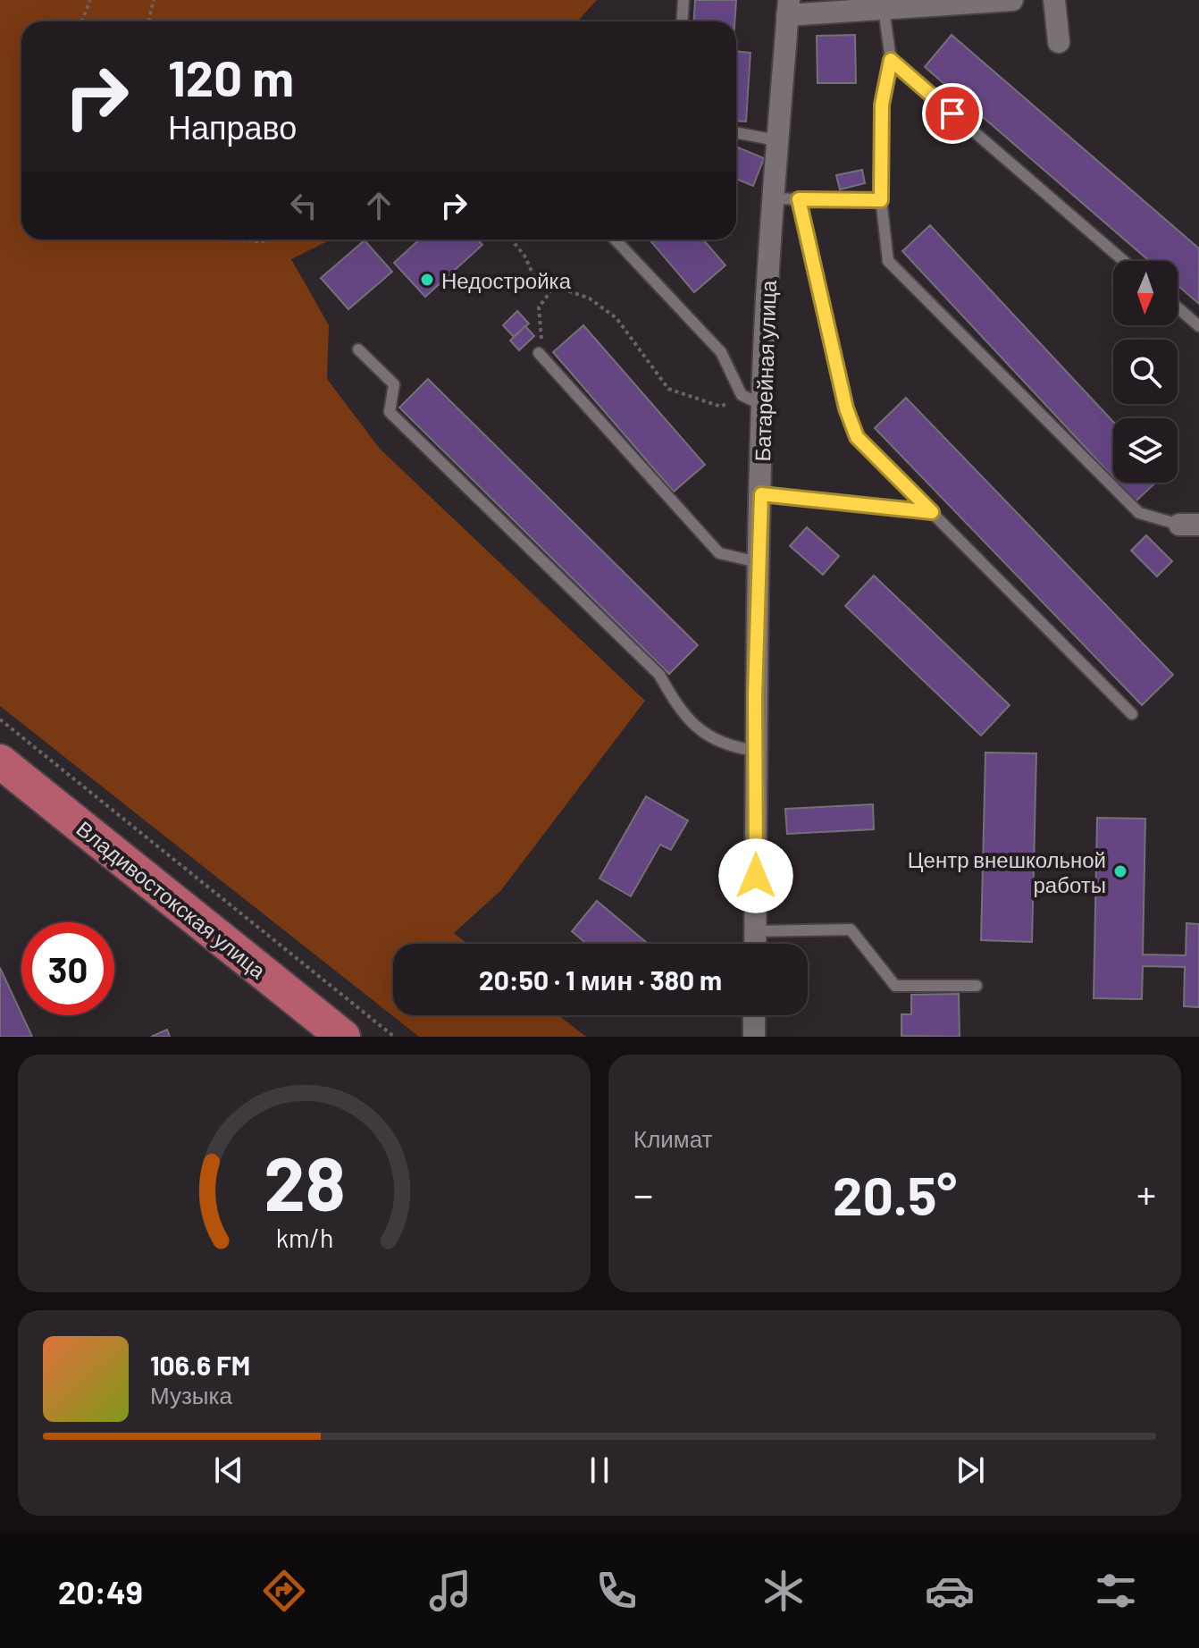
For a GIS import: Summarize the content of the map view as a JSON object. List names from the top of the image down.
{
  "streets": {
    "main road": ["Владивостокская улица"],
    "street": ["Батарейная улица"]
  },
  "places": ["Недостройка", "Центр внешкольной работы"],
  "north": "bottom",
  "page": {
    "turn": ["120 m", "Направо"],
    "limit": "30",
    "trip": "20:50 · 1 мин · 380 m",
    "tile": "Климат",
    "heat": ["−", "20.5°", "+"],
    "song": ["106.6 FM", "Музыка"],
    "tabs": "20:49",
    "gauge": ["28", "km/h"]
  }
}
